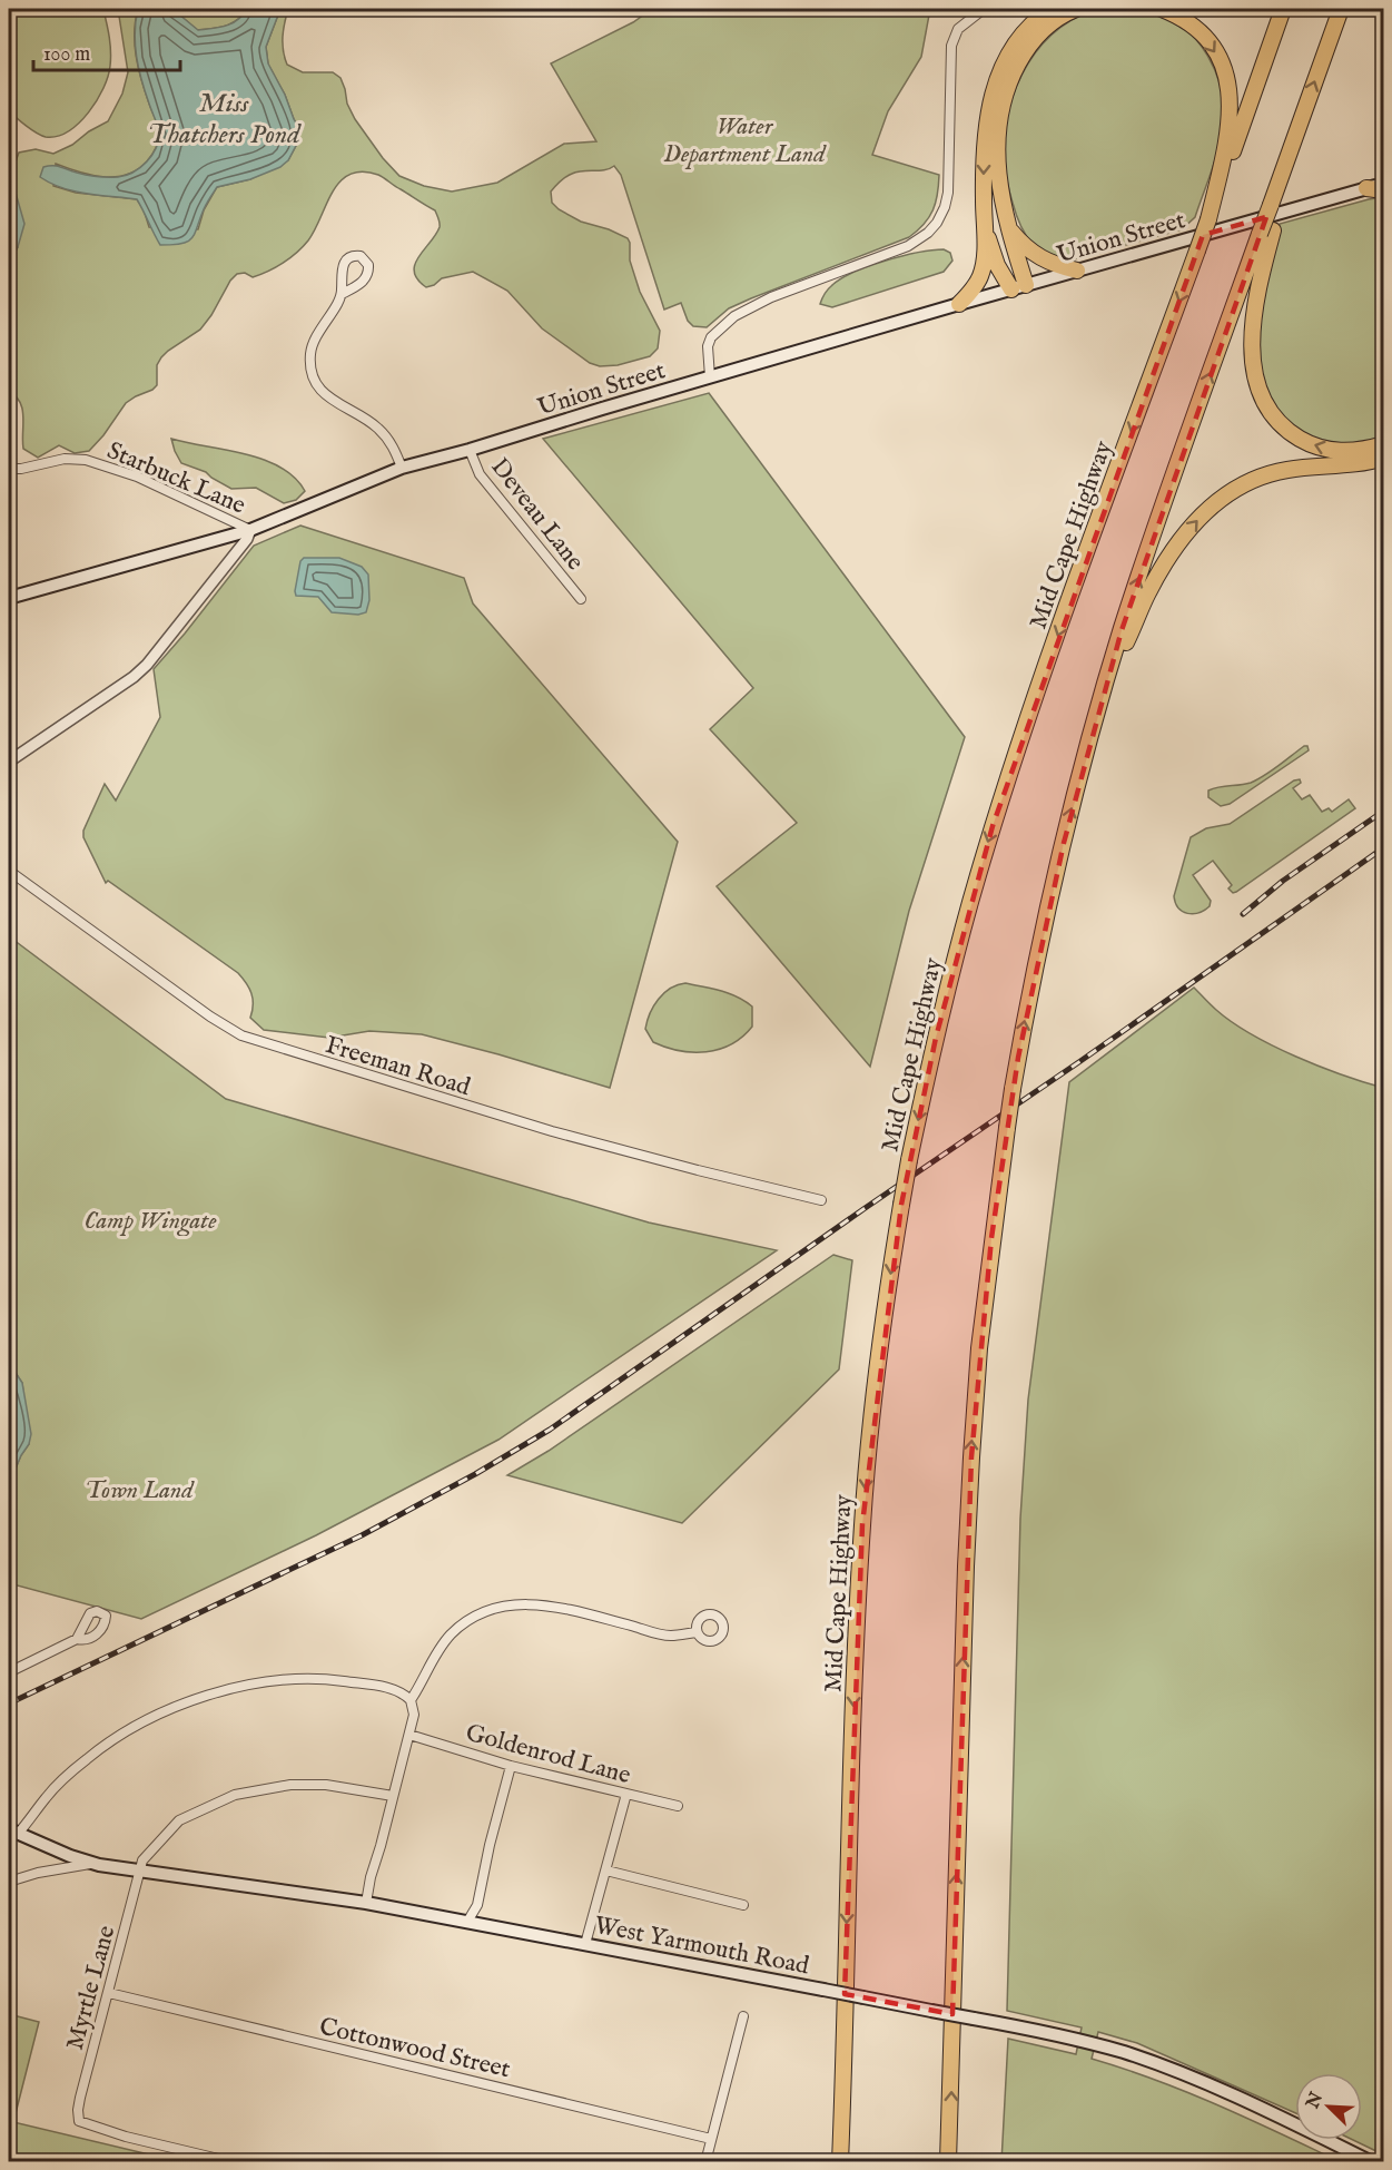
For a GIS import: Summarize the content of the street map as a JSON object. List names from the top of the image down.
{
  "streets": {
    "highway": ["Mid Cape Highway"],
    "main road": ["Union Street", "West Yarmouth Road"],
    "street": [
      "Starbuck Lane",
      "Deveau Lane",
      "Freeman Road",
      "Goldenrod Lane",
      "Myrtle Lane",
      "Cottonwood Street"
    ]
  },
  "crossings": [
    ["Union Street", "Starbuck Lane"],
    ["Union Street", "Deveau Lane"],
    ["Union Street", "Mid Cape Highway"],
    ["West Yarmouth Road", "Myrtle Lane"],
    ["Myrtle Lane", "Cottonwood Street"]
  ],
  "water": ["Miss Thatchers Pond"],
  "parks": ["Water Department Land", "Camp Wingate", "Town Land"],
  "scale_bar": "100 m",
  "north": "top left"
}
